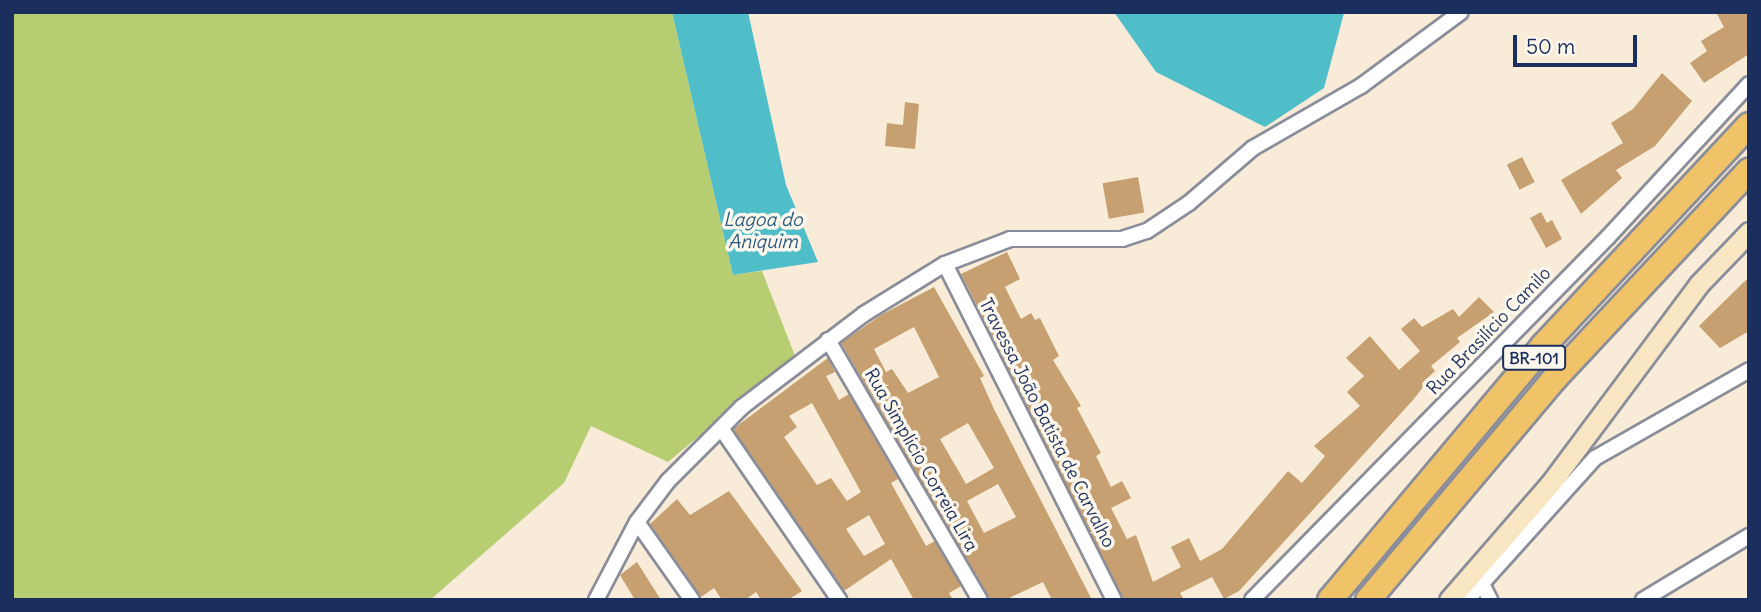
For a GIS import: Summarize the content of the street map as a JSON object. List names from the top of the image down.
{
  "streets": {
    "highway": ["BR-101"],
    "street": ["Rua Brasilício Camilo", "Travessa João Batista de Carvalho", "Rua Simplicio Correia Lira"]
  },
  "water": ["Lagoa do Aniquim"],
  "scale_bar": "50 m"
}
